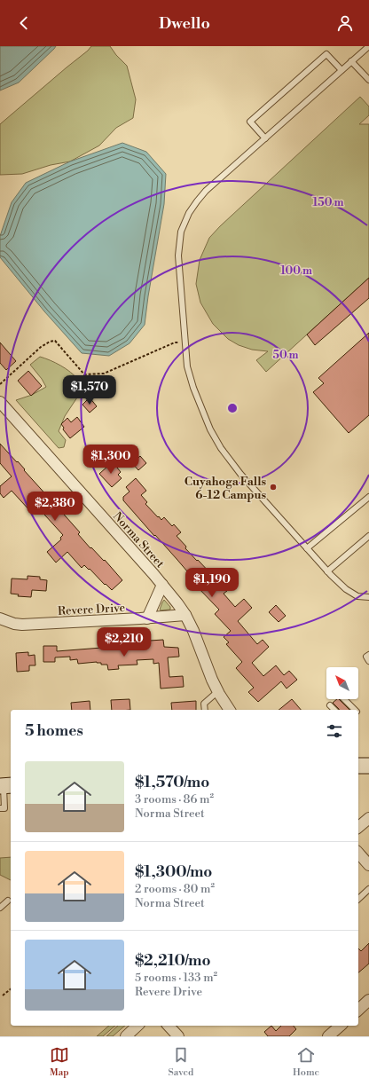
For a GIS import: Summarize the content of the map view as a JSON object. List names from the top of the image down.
{
  "streets": {
    "street": ["Norma Street", "Revere Drive"]
  },
  "crossings": [
    ["Norma Street", "Revere Drive"]
  ],
  "places": ["Cuyahoga Falls 6-12 Campus"],
  "north": "top left",
  "page": {
    "header": "Dwello",
    "price": [
      "$1,570",
      "$1,300",
      "$2,380",
      "$1,190",
      "$2,210"
    ],
    "heading": "5 homes",
    "list": [
      {
        "name": "$1,570/mo",
        "note": "3 rooms · 86 m² · Norma Street"
      },
      {
        "name": "$1,300/mo",
        "note": "2 rooms · 80 m² · Norma Street"
      },
      {
        "name": "$2,210/mo",
        "note": "5 rooms · 133 m² · Revere Drive"
      }
    ],
    "tabs": ["Map", "Saved", "Home"]
  },
  "rings": ["150 m", "100 m", "50 m"]
}
